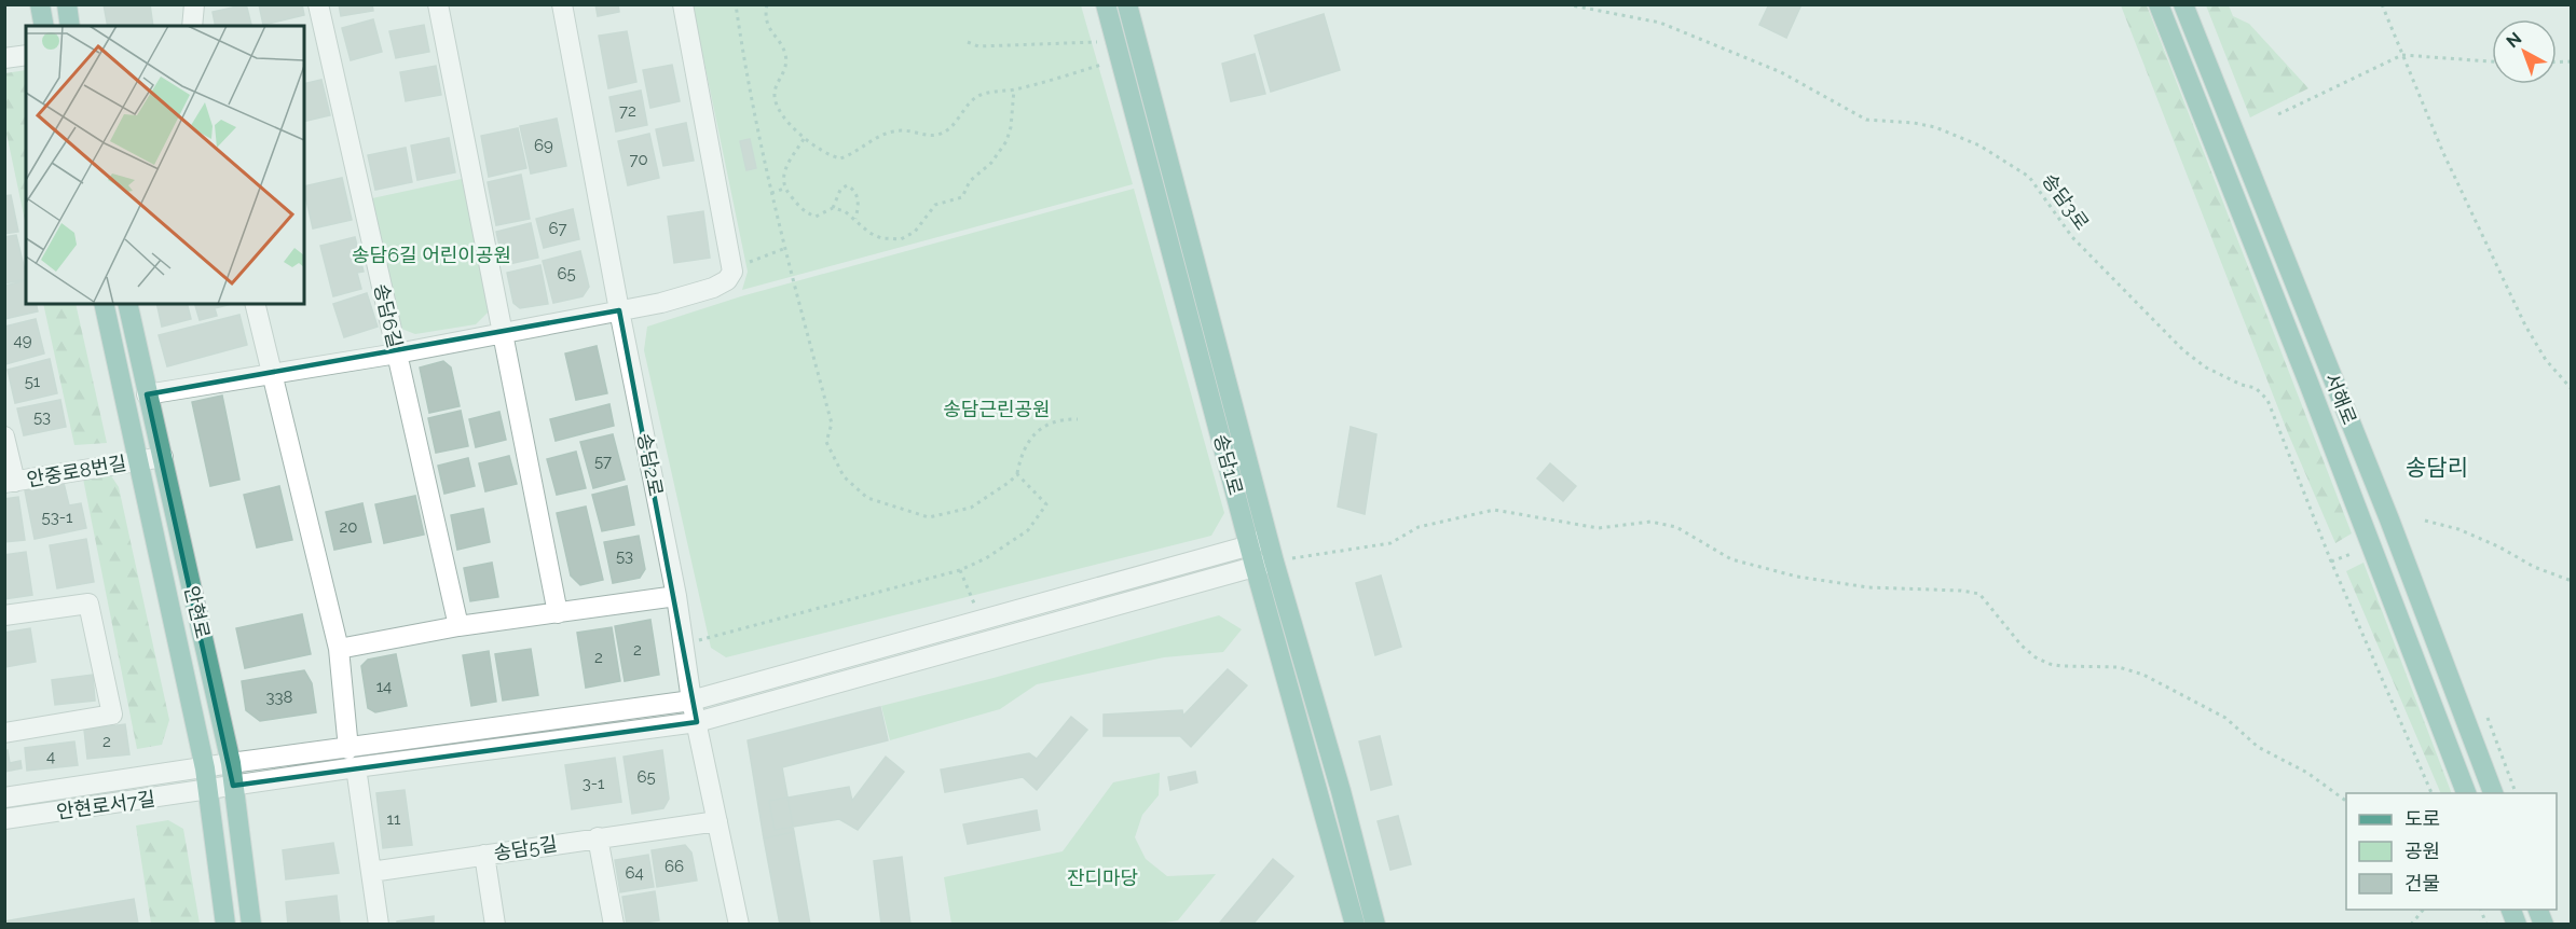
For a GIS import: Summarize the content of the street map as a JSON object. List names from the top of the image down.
{
  "streets": {
    "main road": ["서해로", "송담1로", "안현로"],
    "street": [
      "송담6길",
      "송담2로",
      "안중로8번길",
      "안현로서7길",
      "송담5길"
    ],
    "path": ["송담3로"]
  },
  "crossings": [
    ["송담2로", "송담5길"],
    ["안중로8번길", "안현로"],
    ["안현로", "안현로서7길"]
  ],
  "districts": ["송담리"],
  "parks": ["송담6길 어린이공원", "송담근린공원", "잔디마당"],
  "house_numbers": [
    "72",
    "69",
    "70",
    "67",
    "65",
    "49",
    "51",
    "53",
    "57",
    "53-1",
    "20",
    "53",
    "2",
    "2",
    "14",
    "338",
    "2",
    "4",
    "65",
    "3-1",
    "11",
    "66",
    "64"
  ],
  "legend": ["도로", "공원", "건물"],
  "north": "top left"
}
